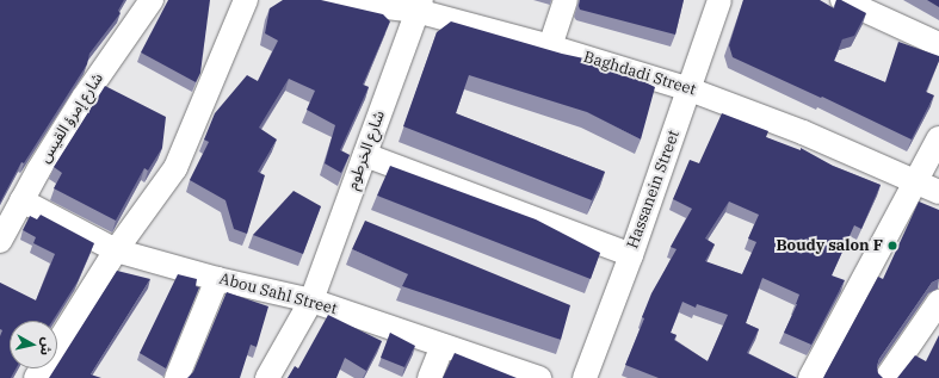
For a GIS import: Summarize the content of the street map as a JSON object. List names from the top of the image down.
{
  "streets": {
    "street": [
      "Baghdadi Street",
      "شارع إمرؤ القيس",
      "شارع الخرطوم",
      "Hassanein Street",
      "Abou Sahl Street"
    ]
  },
  "crossings": [
    ["Baghdadi Street", "شارع الخرطوم"],
    ["Baghdadi Street", "Hassanein Street"],
    ["شارع إمرؤ القيس", "Abou Sahl Street"],
    ["شارع الخرطوم", "Abou Sahl Street"]
  ],
  "places": ["Boudy salon F"],
  "north": "right"
}
